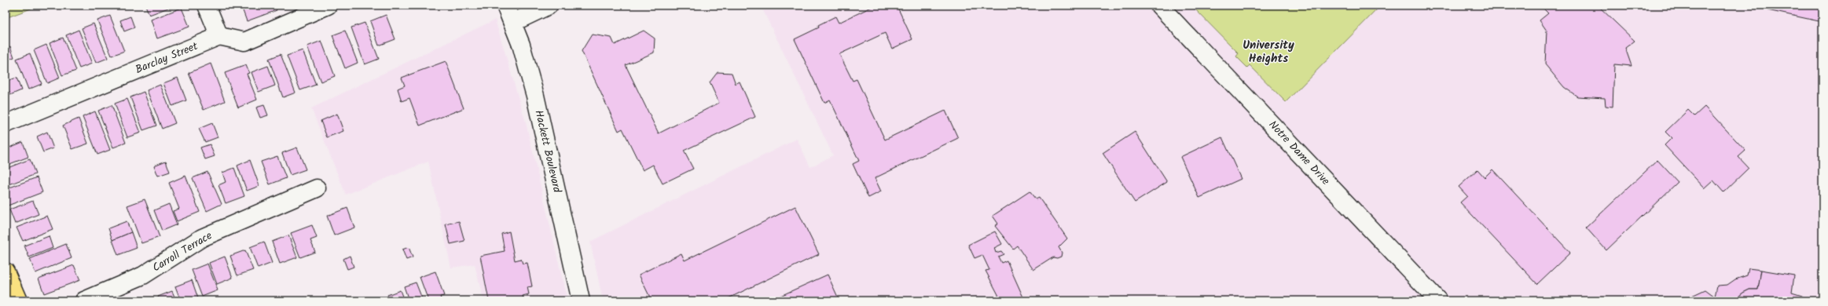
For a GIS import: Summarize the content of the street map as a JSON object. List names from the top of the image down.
{
  "streets": {
    "street": [
      "Barclay Street",
      "Hackett Boulevard",
      "Notre Dame Drive",
      "Carroll Terrace"
    ]
  },
  "districts": ["University Heights"]
}
